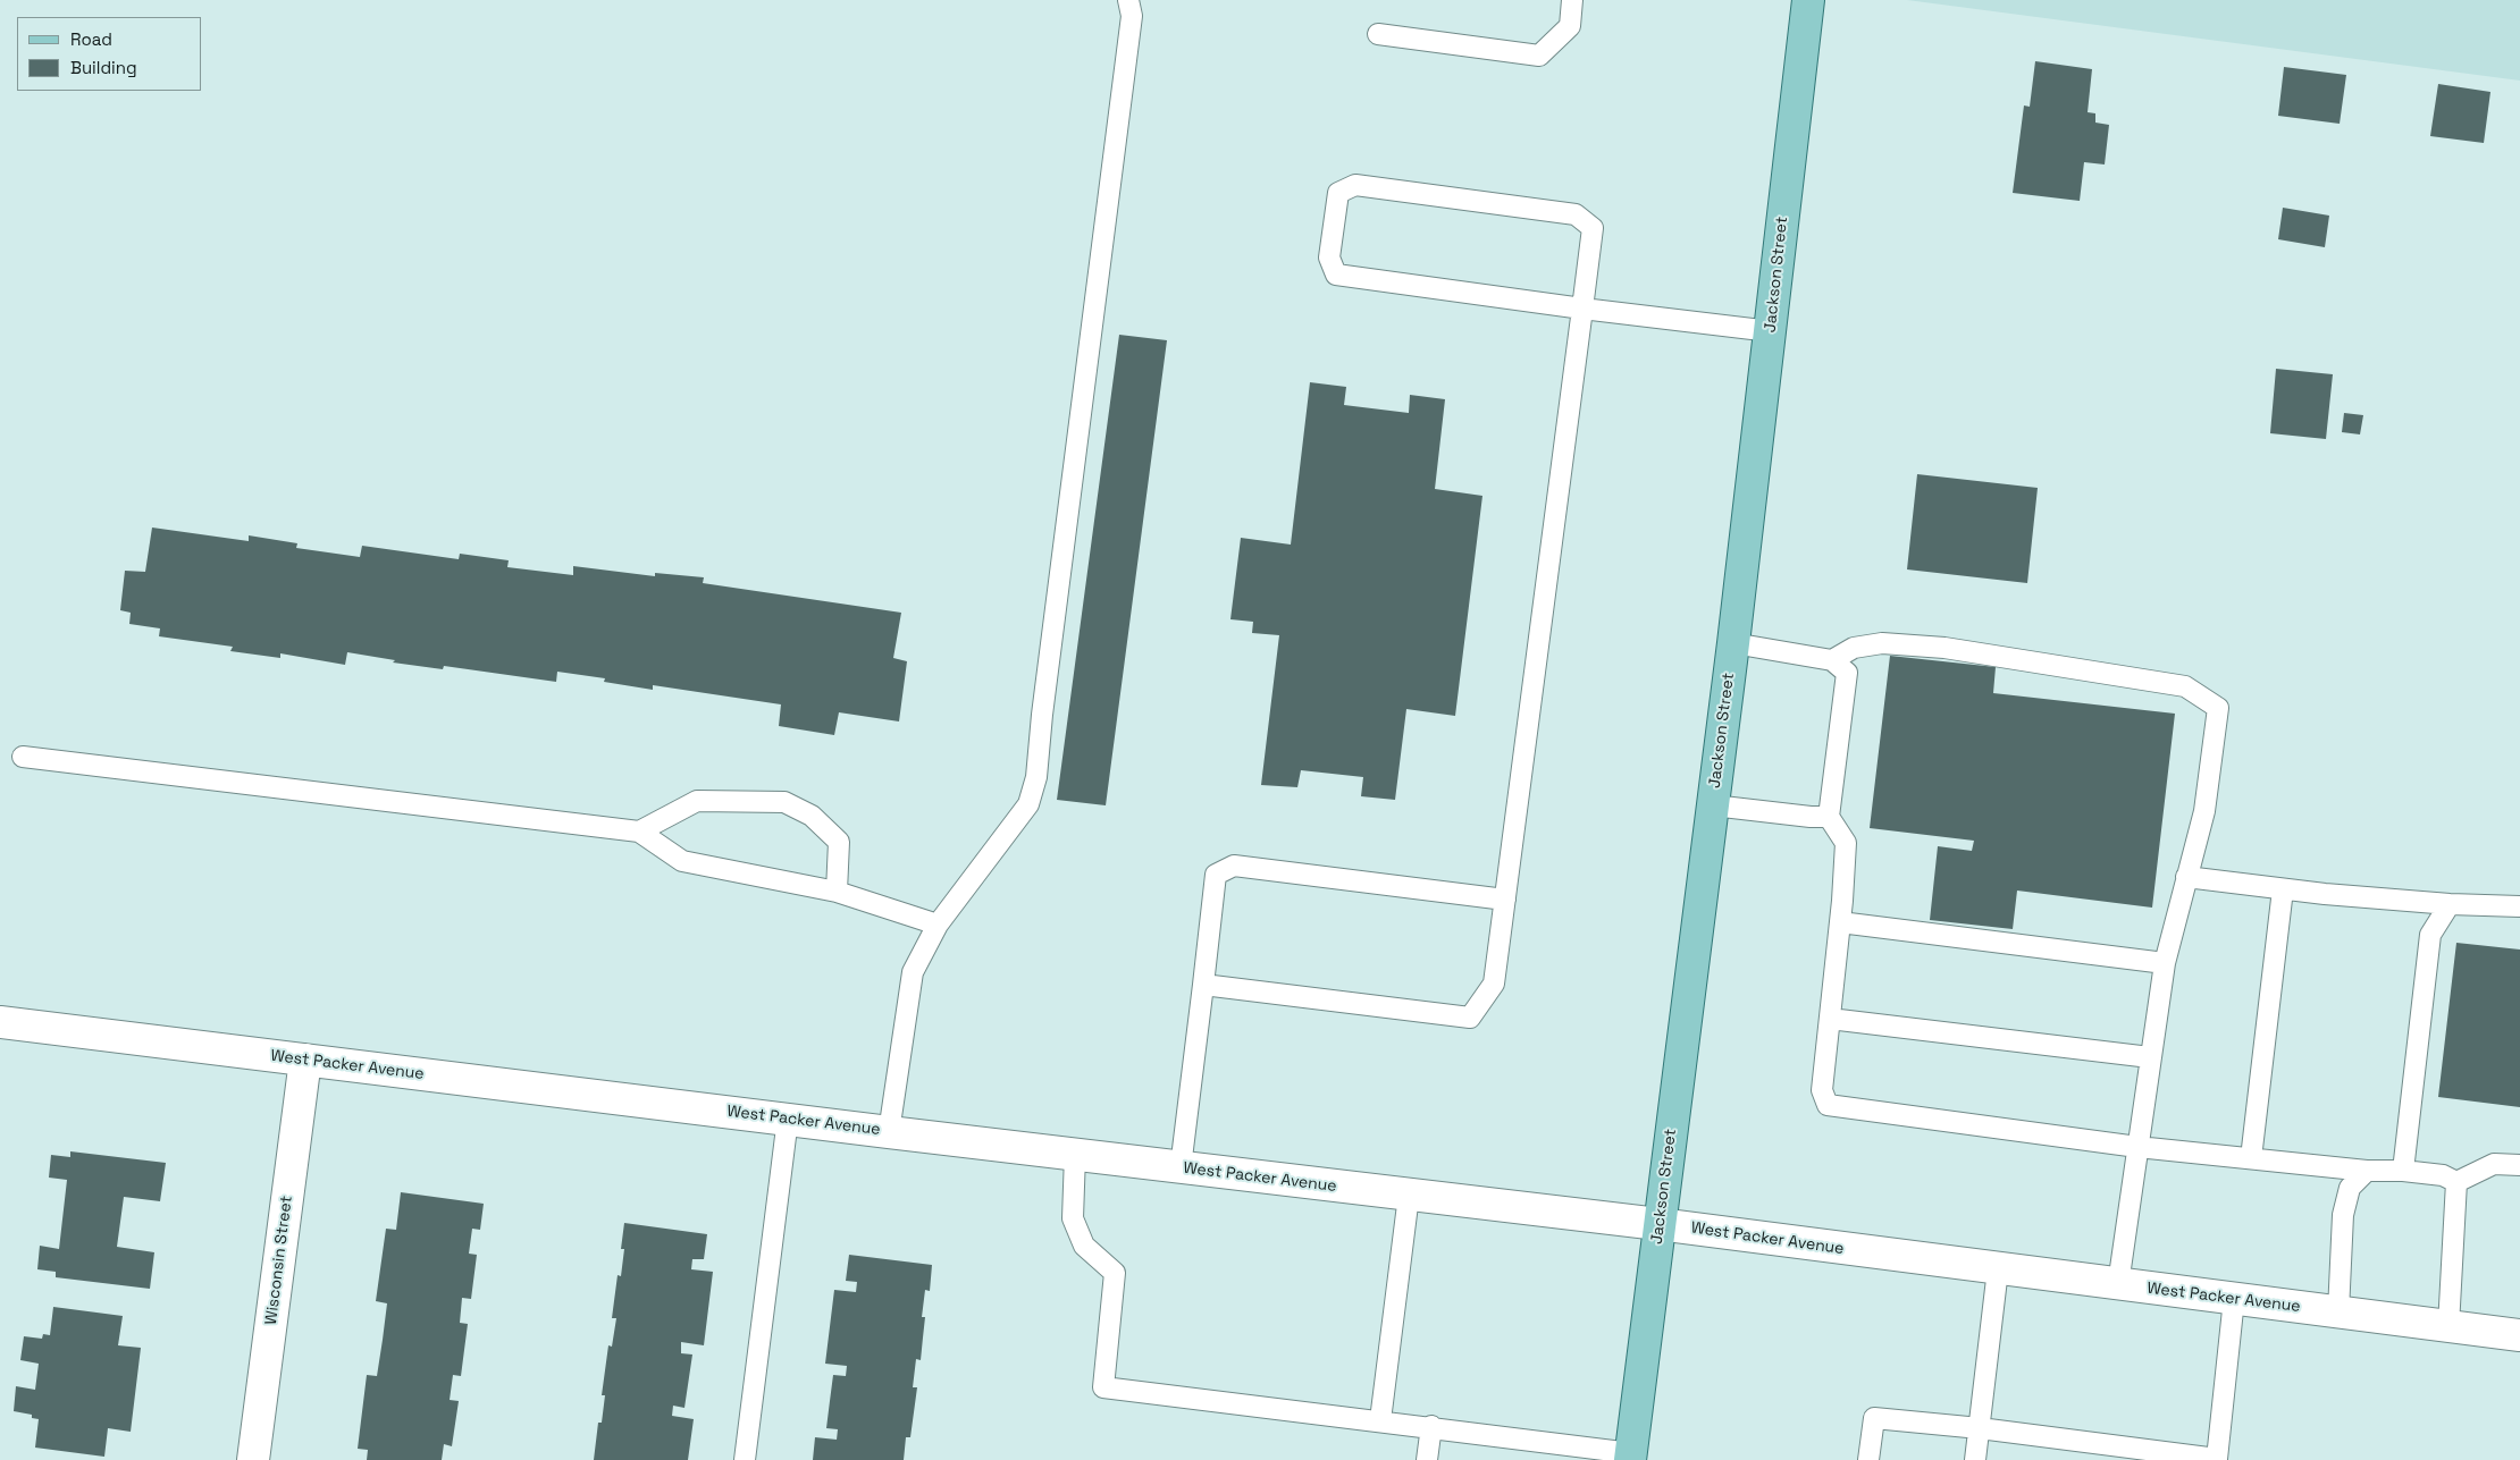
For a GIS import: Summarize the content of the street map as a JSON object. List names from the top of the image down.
{
  "streets": {
    "main road": ["Jackson Street"],
    "street": ["West Packer Avenue", "Wisconsin Street"]
  },
  "crossings": [
    ["Jackson Street", "West Packer Avenue"],
    ["West Packer Avenue", "Wisconsin Street"]
  ],
  "legend": ["Road", "Building"]
}
